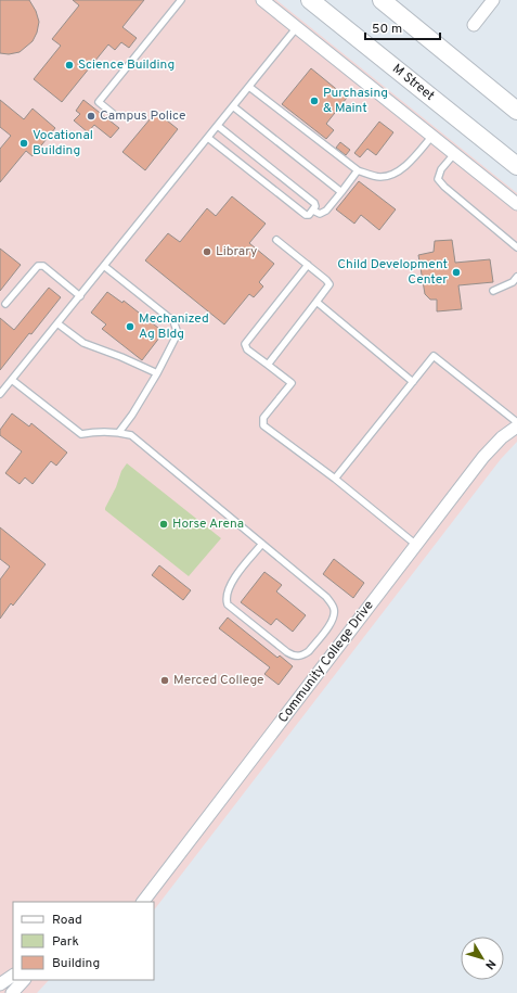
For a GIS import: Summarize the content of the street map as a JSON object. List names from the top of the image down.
{
  "streets": {
    "street": ["M Street", "Community College Drive"]
  },
  "places": [
    "Science Building",
    "Purchasing & Maint",
    "Campus Police",
    "Vocational Building",
    "Library",
    "Child Development Center",
    "Mechanized Ag Bldg",
    "Horse Arena",
    "Merced College"
  ],
  "legend": ["Road", "Park", "Building"],
  "scale_bar": "50 m",
  "north": "bottom right"
}
